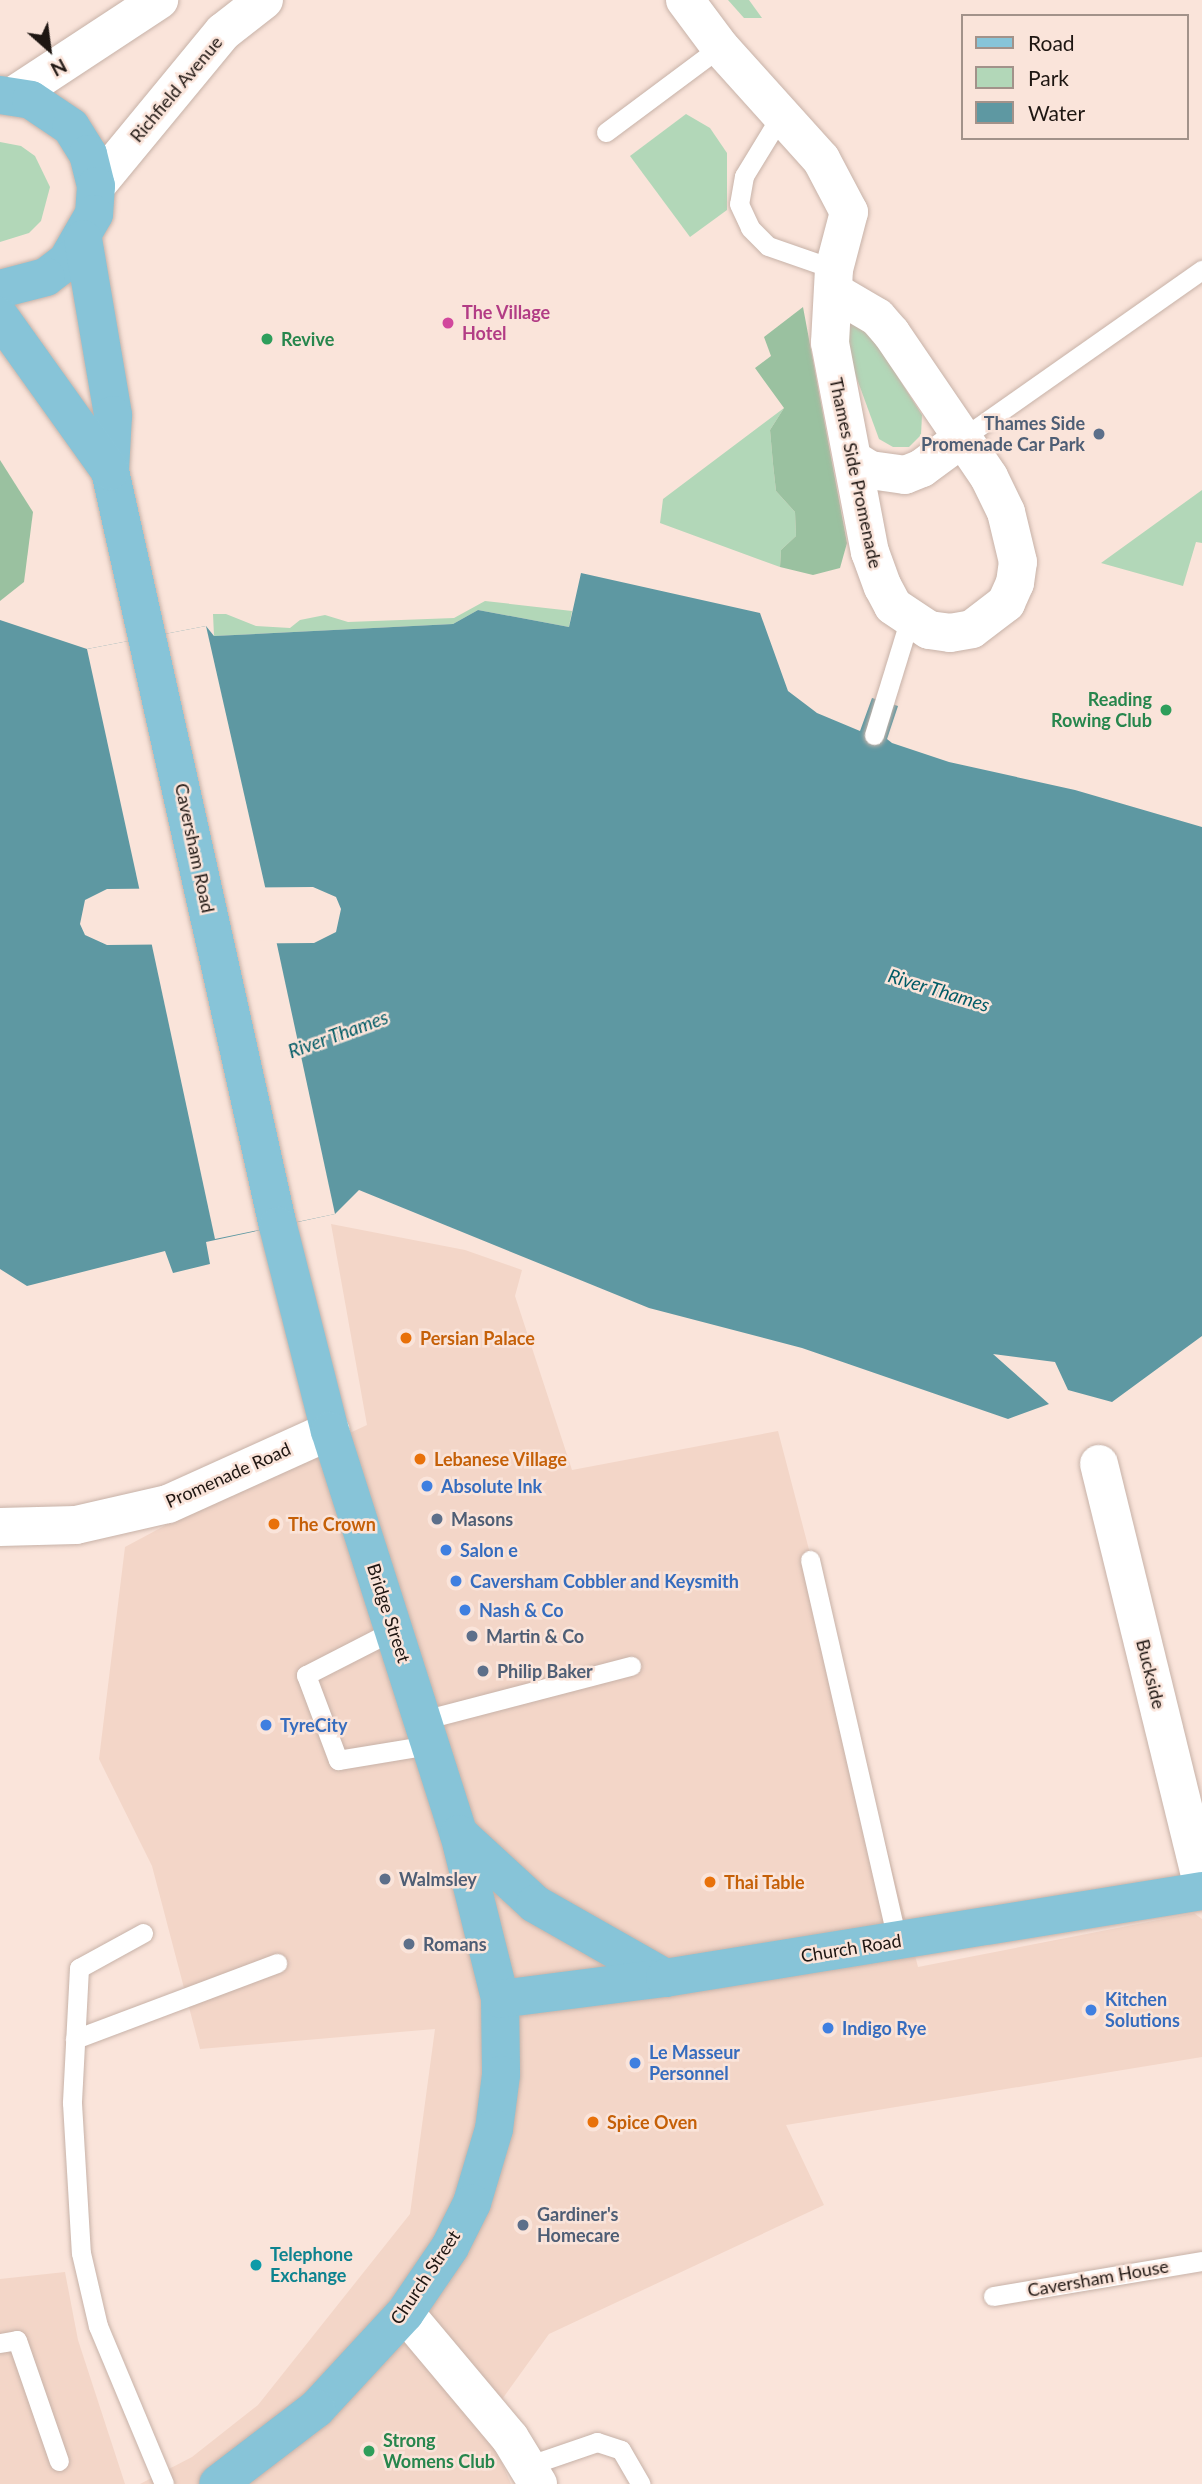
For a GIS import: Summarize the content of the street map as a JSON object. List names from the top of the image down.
{
  "streets": {
    "main road": [
      "Caversham Road",
      "Bridge Street",
      "Church Road",
      "Church Street"
    ],
    "street": [
      "Richfield Avenue",
      "Thames Side Promenade",
      "Promenade Road",
      "Buckside"
    ],
    "lane": ["Caversham House"]
  },
  "crossings": [
    ["Caversham Road", "Bridge Street"],
    ["Promenade Road", "Bridge Street"],
    ["Bridge Street", "Church Road"],
    ["Bridge Street", "Church Street"],
    ["Church Road", "Church Street"]
  ],
  "water": ["River Thames"],
  "places": [
    "The Village Hotel",
    "Revive",
    "Thames Side Promenade Car Park",
    "Reading Rowing Club",
    "Persian Palace",
    "Lebanese Village",
    "Absolute Ink",
    "Masons",
    "The Crown",
    "Salon e",
    "Caversham Cobbler and Keysmith",
    "Nash & Co",
    "Martin & Co",
    "Philip Baker",
    "TyreCity",
    "Walmsley",
    "Thai Table",
    "Romans",
    "Kitchen Solutions",
    "Indigo Rye",
    "Le Masseur Personnel",
    "Spice Oven",
    "Gardiner's Homecare",
    "Telephone Exchange",
    "Strong Womens Club"
  ],
  "legend": ["Road", "Park", "Water"],
  "north": "bottom right"
}
